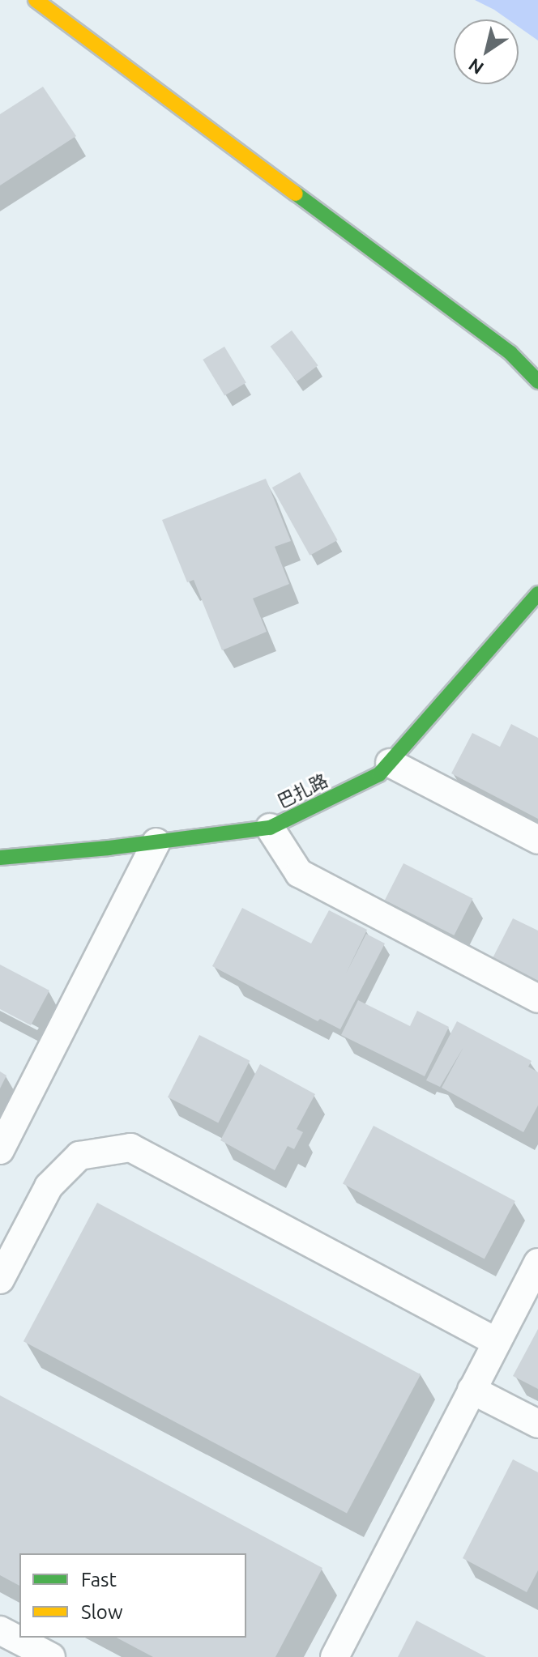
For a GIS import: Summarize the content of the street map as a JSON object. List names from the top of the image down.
{
  "streets": {
    "street": ["巴扎路"]
  },
  "legend": ["Fast", "Slow"],
  "north": "bottom left"
}
